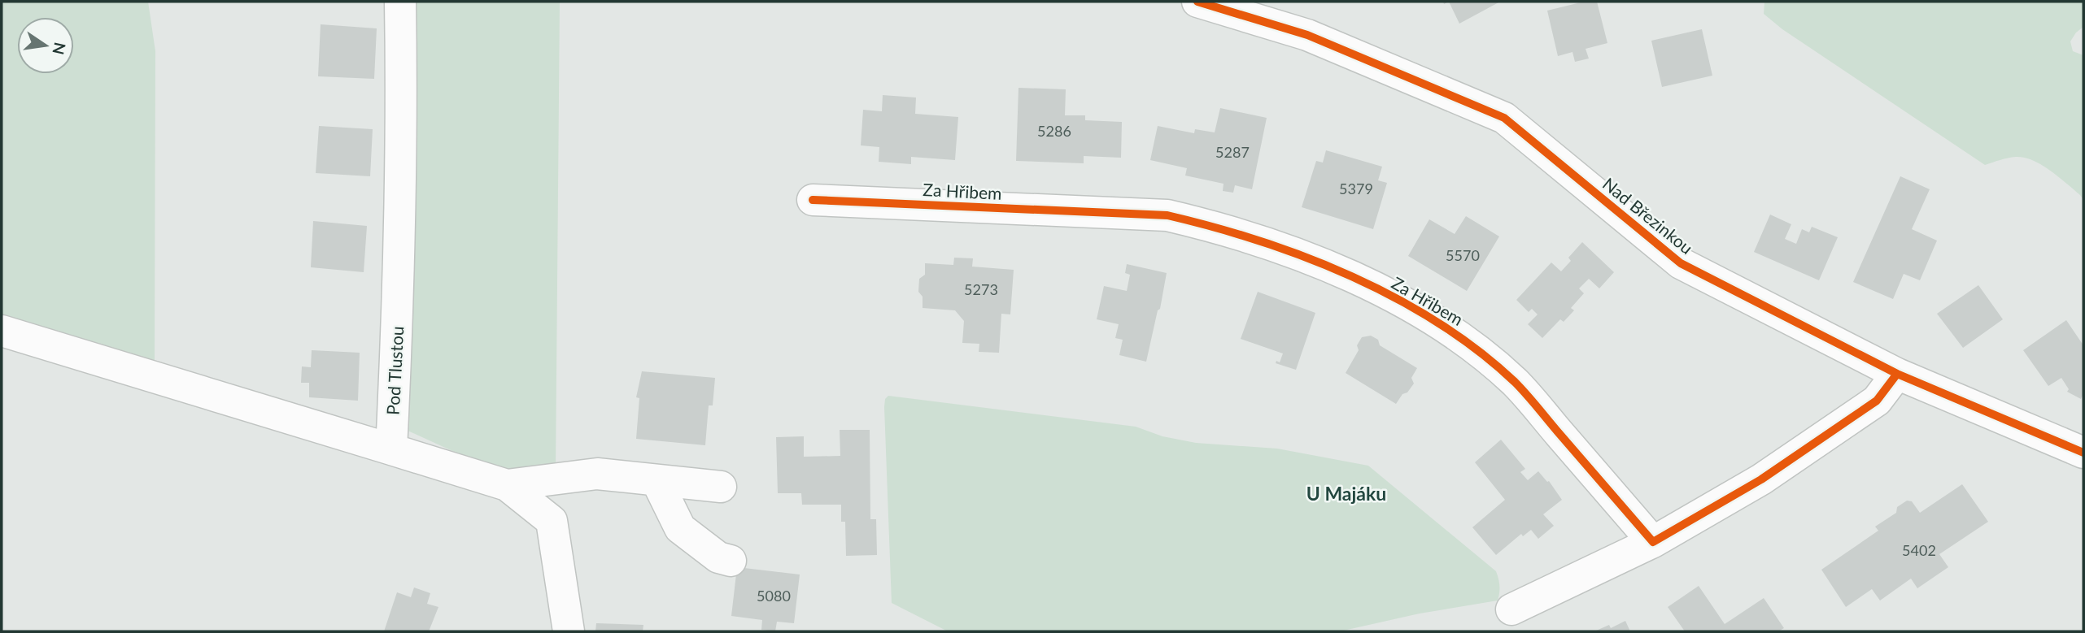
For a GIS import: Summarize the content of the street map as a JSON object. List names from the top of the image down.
{
  "streets": {
    "street": ["Za Hřibem", "Nad Březinkou", "Pod Tlustou"]
  },
  "districts": ["U Majáku"],
  "house_numbers": [
    "5286",
    "5287",
    "5379",
    "5570",
    "5273",
    "5402",
    "5080"
  ],
  "north": "right"
}
